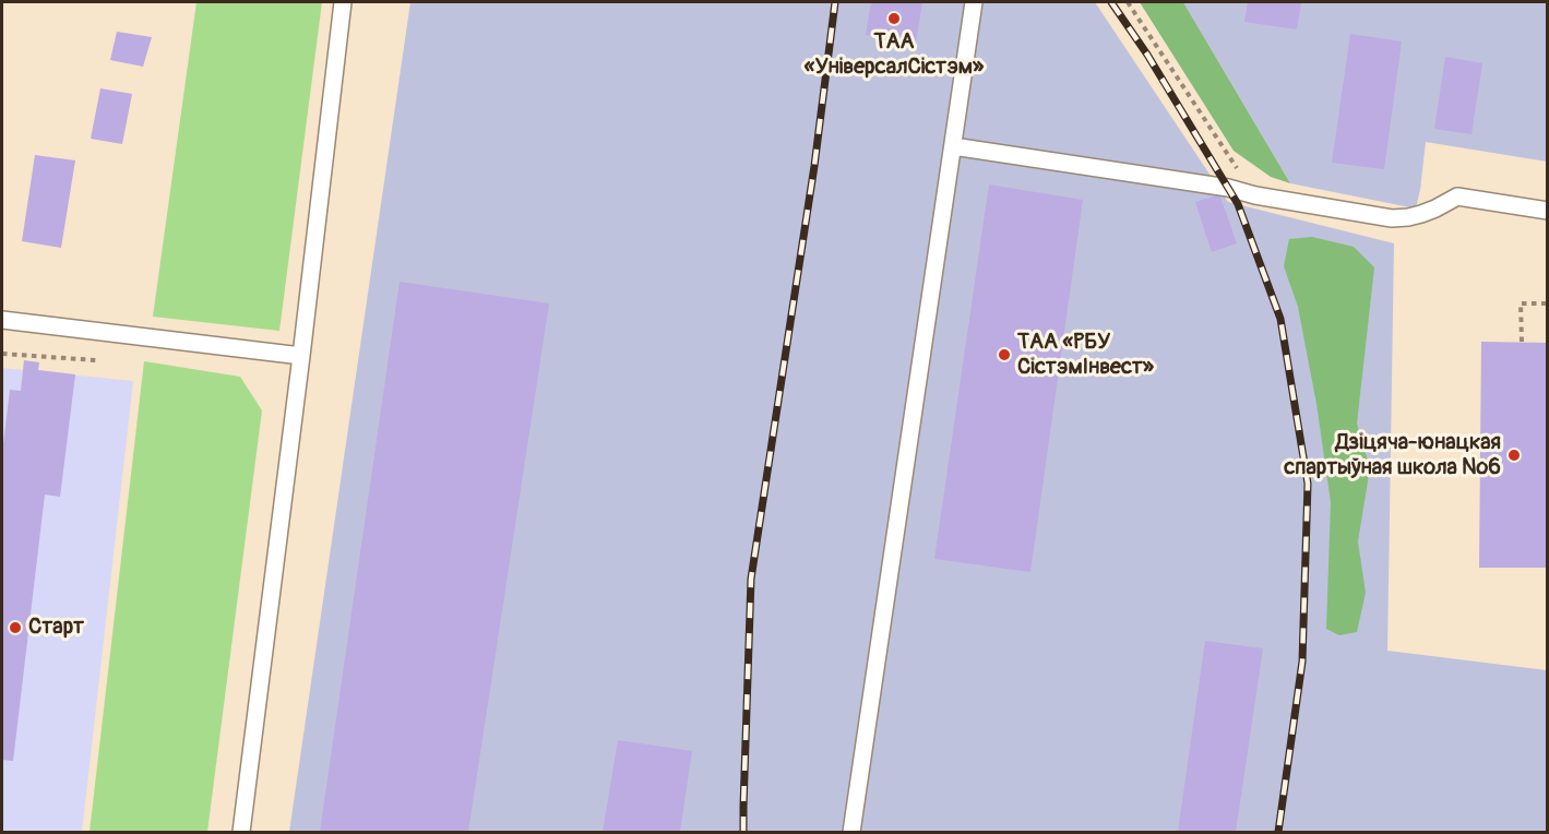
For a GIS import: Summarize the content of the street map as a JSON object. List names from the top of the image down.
{
  "places": [
    "ТАА «УніверсалСістэм»",
    "ТАА «РБУ СістэмІнвест»",
    "Дзіцяча-юнацкая спартыўная школа №6",
    "Старт"
  ]
}
